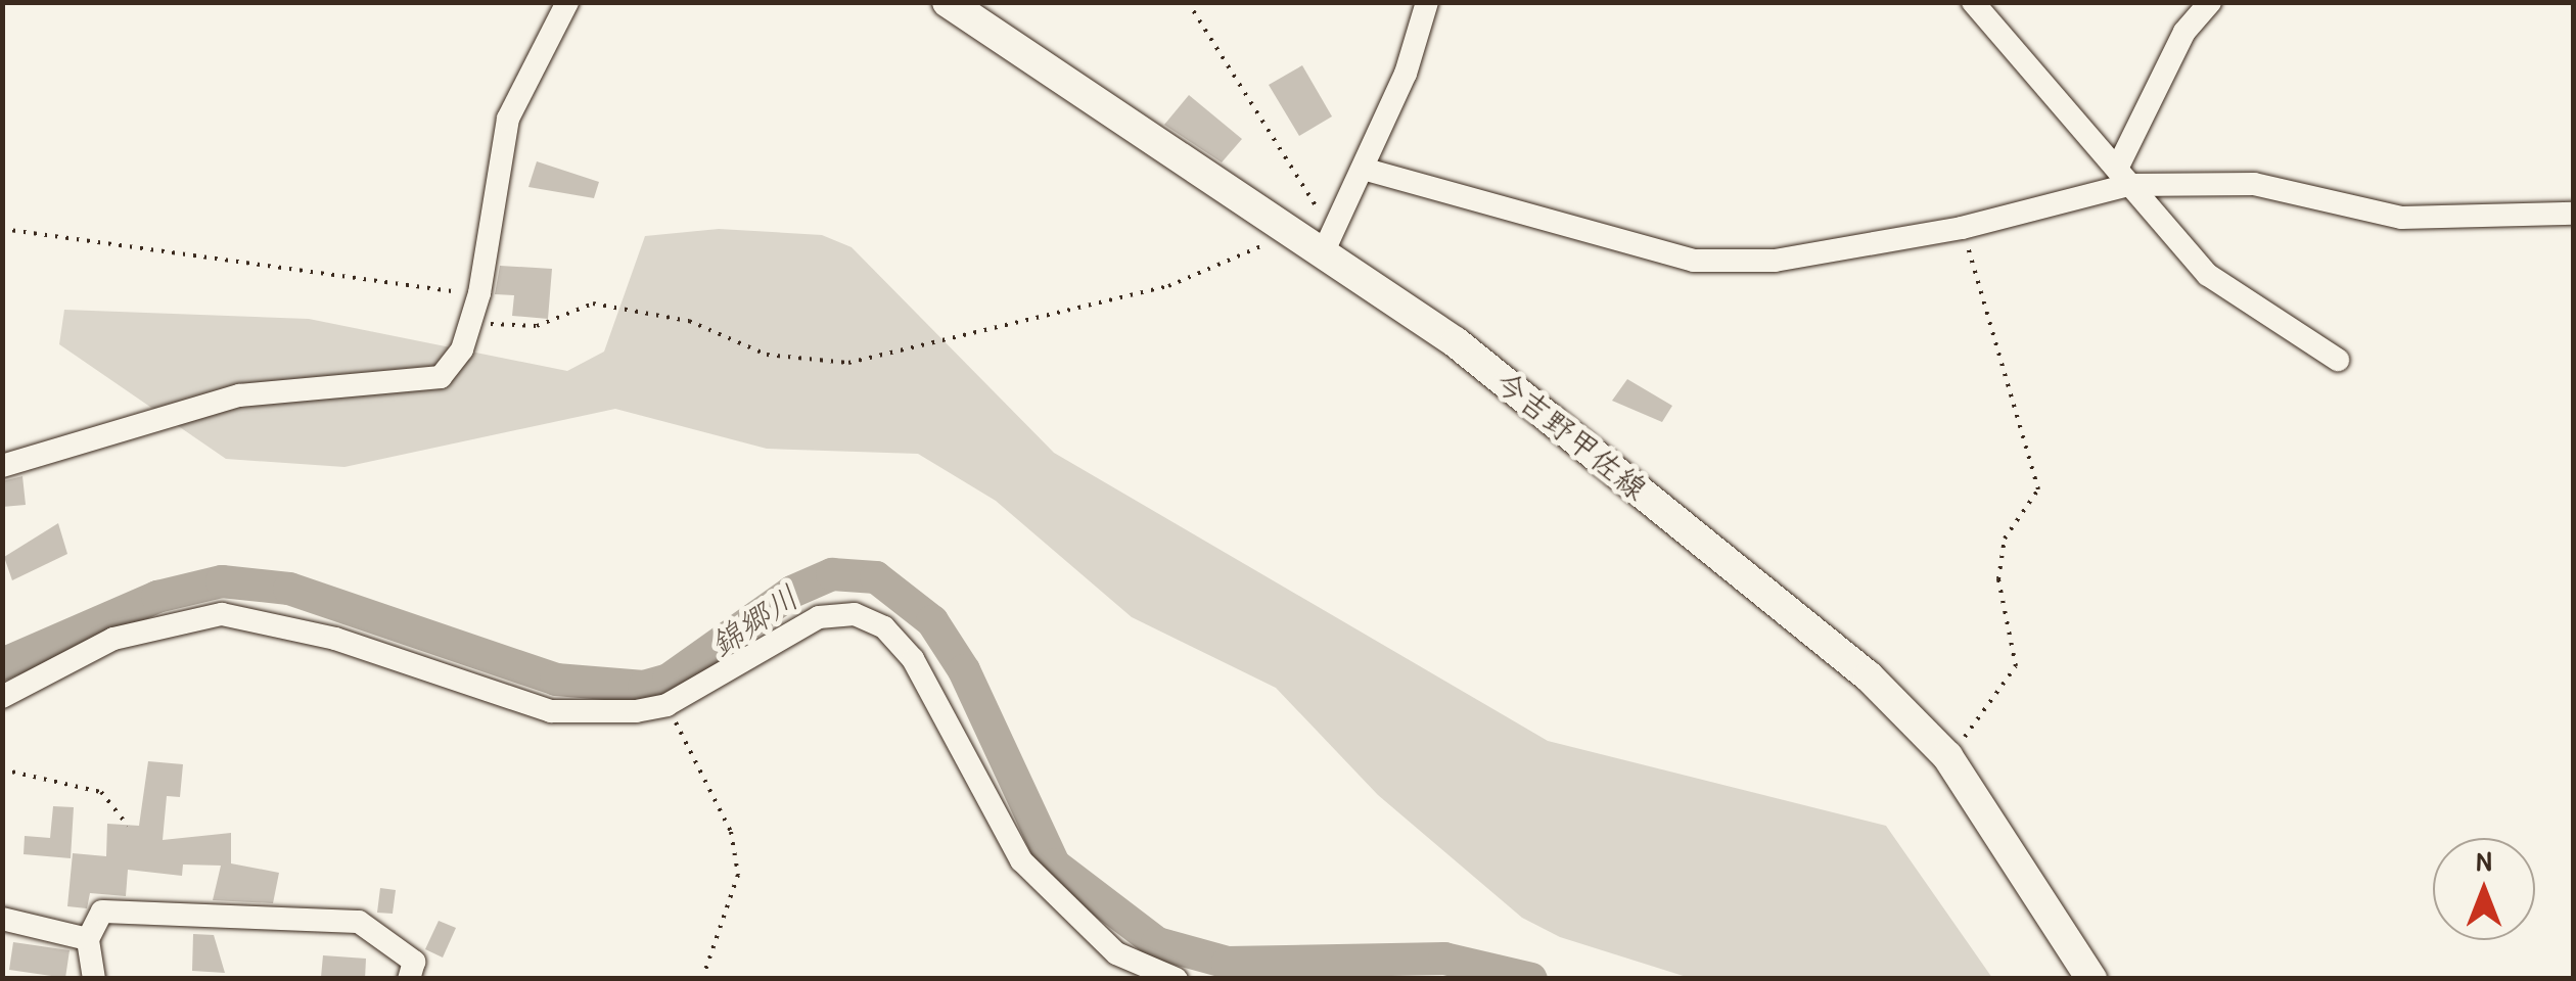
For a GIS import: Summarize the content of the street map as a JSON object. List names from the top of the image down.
{
  "streets": {
    "main road": ["今吉野甲佐線"]
  },
  "water": ["錦郷川"],
  "north": "top"
}
